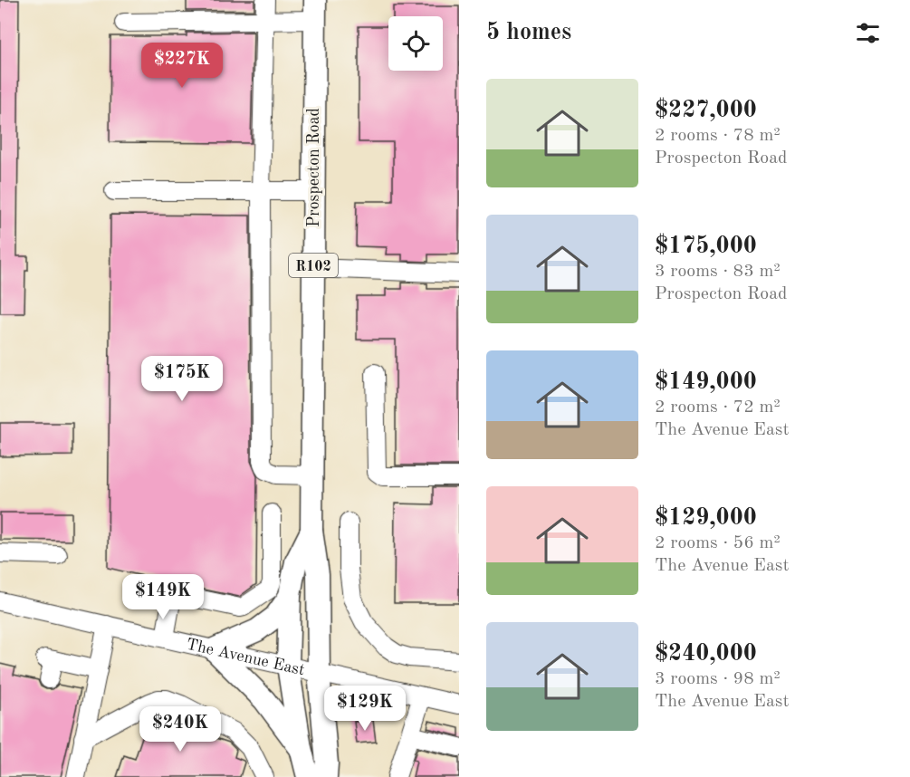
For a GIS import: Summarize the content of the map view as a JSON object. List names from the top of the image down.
{
  "streets": {
    "main road": ["Prospecton Road", "R102"],
    "street": ["The Avenue East"]
  },
  "crossings": [
    ["Prospecton Road", "R102"],
    ["R102", "The Avenue East"]
  ],
  "page": {
    "heading": "5 homes",
    "price": [
      "$227K",
      "$175K",
      "$149K",
      "$129K",
      "$240K"
    ],
    "list": [
      {
        "name": "$227,000",
        "note": "2 rooms · 78 m² · Prospecton Road"
      },
      {
        "name": "$175,000",
        "note": "3 rooms · 83 m² · Prospecton Road"
      },
      {
        "name": "$149,000",
        "note": "2 rooms · 72 m² · The Avenue East"
      },
      {
        "name": "$129,000",
        "note": "2 rooms · 56 m² · The Avenue East"
      },
      {
        "name": "$240,000",
        "note": "3 rooms · 98 m² · The Avenue East"
      }
    ]
  }
}
